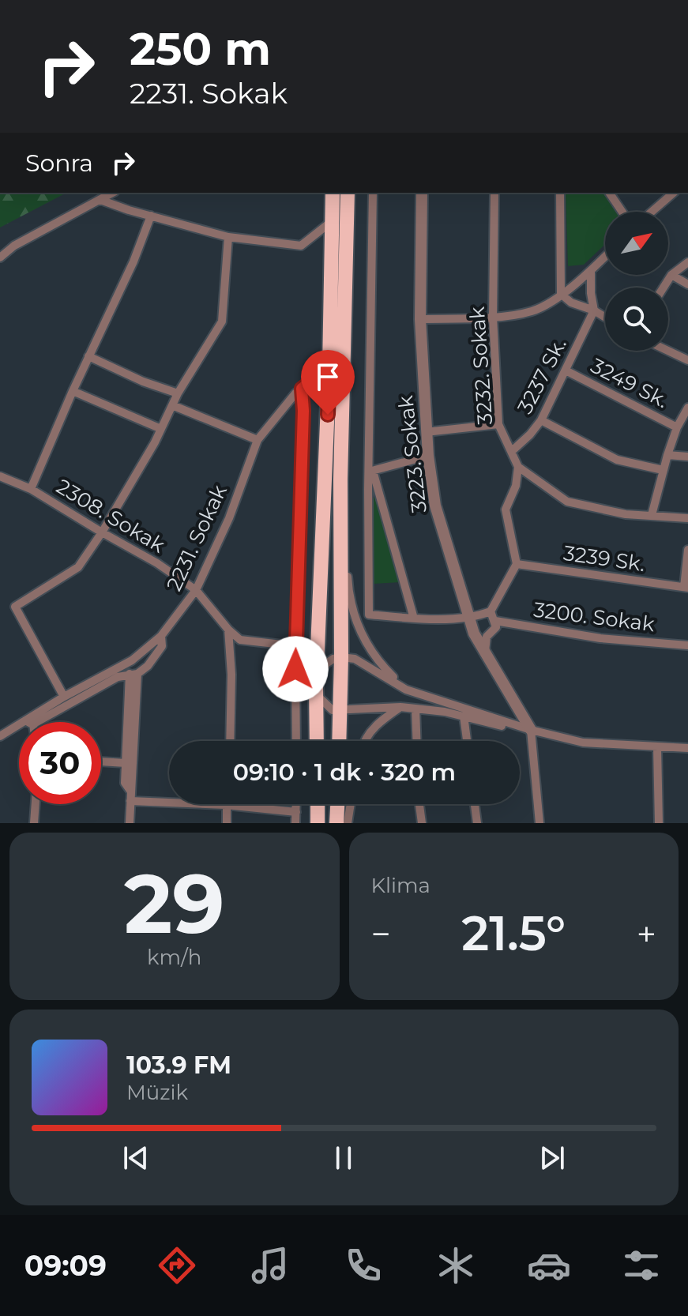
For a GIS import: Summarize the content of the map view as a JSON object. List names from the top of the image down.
{
  "streets": {
    "street": [
      "3232. Sokak",
      "3237 Sk.",
      "3249 Sk.",
      "3223. Sokak",
      "2308. Sokak",
      "2231. Sokak",
      "3239 Sk.",
      "3200. Sokak"
    ]
  },
  "crossings": [
    ["3232. Sokak", "3237 Sk."],
    ["3237 Sk.", "3249 Sk."],
    ["2308. Sokak", "2231. Sokak"]
  ],
  "north": "top right",
  "page": {
    "turn": ["250 m", "2231. Sokak"],
    "then": "Sonra",
    "limit": "30",
    "trip": "09:10 · 1 dk · 320 m",
    "tile": [
      ["29", "km/h"],
      "Klima"
    ],
    "heat": ["−", "21.5°", "+"],
    "song": ["103.9 FM", "Müzik"],
    "tabs": "09:09"
  }
}
